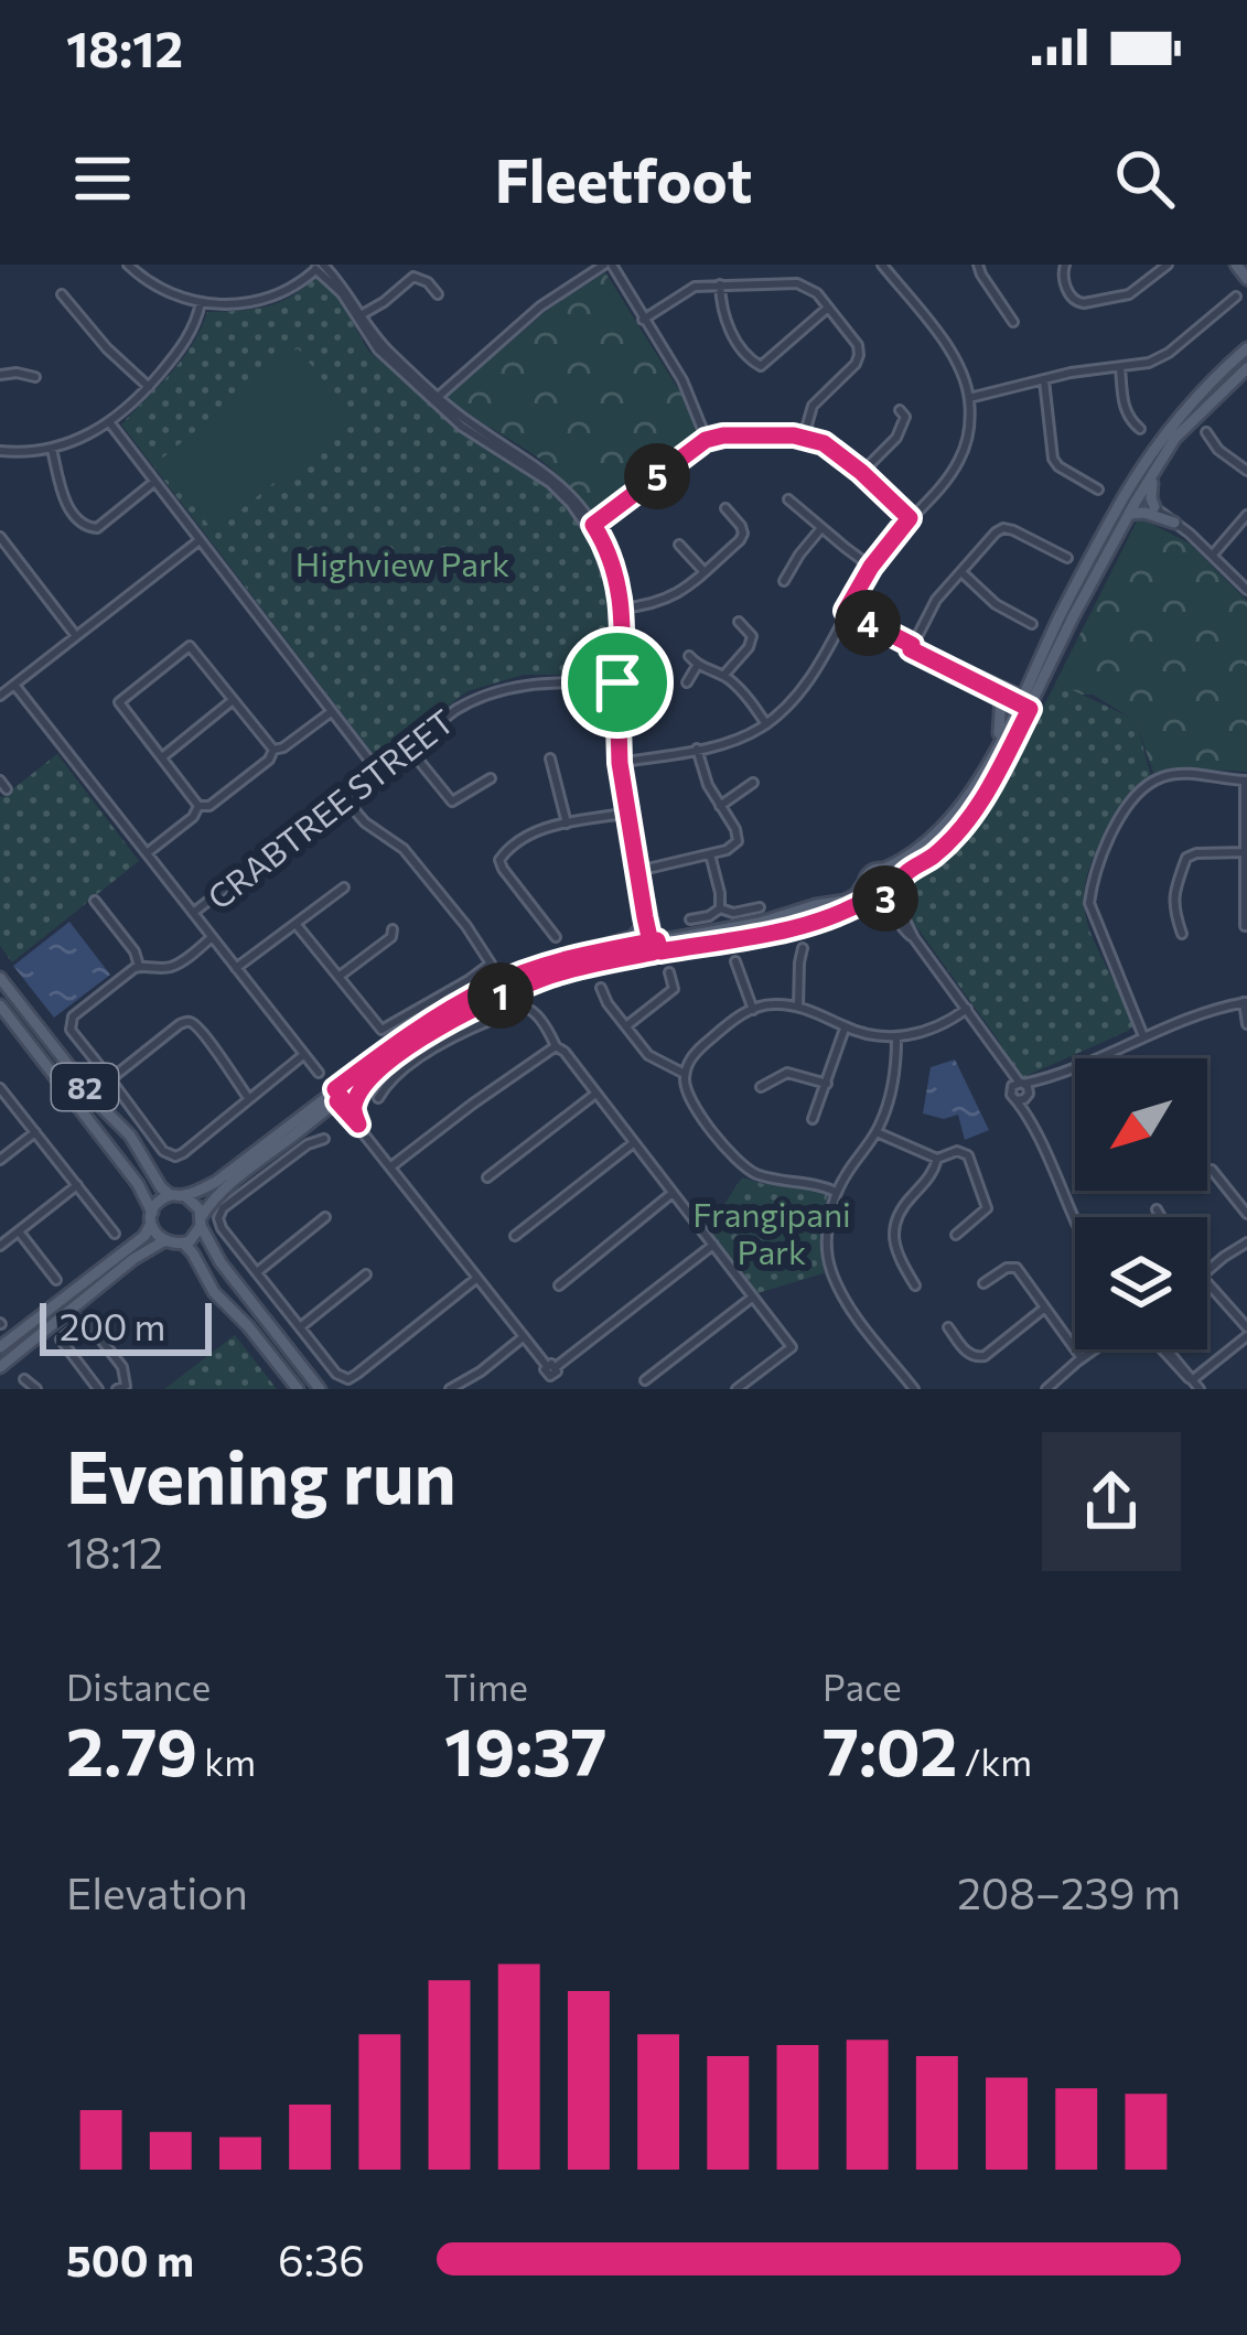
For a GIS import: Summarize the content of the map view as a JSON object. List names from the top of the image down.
{
  "streets": {
    "main road": ["82"],
    "street": ["CRABTREE STREET"]
  },
  "parks": ["Highview Park", "Frangipani Park"],
  "scale_bar": "200 m",
  "north": "bottom left",
  "page": {
    "status": "18:12",
    "header": "Fleetfoot",
    "pins": [
      "5",
      "4",
      "3",
      "1"
    ],
    "scale": "200 m",
    "heading": ["Evening run", "18:12"],
    "stats": [
      ["Distance", "2.79 km"],
      ["Time", "19:37"],
      ["Pace", "7:02 /km"]
    ],
    "chart": ["Elevation", "208–239 m"],
    "list": [
      {
        "name": "500 m",
        "note": "6:36"
      }
    ]
  }
}
